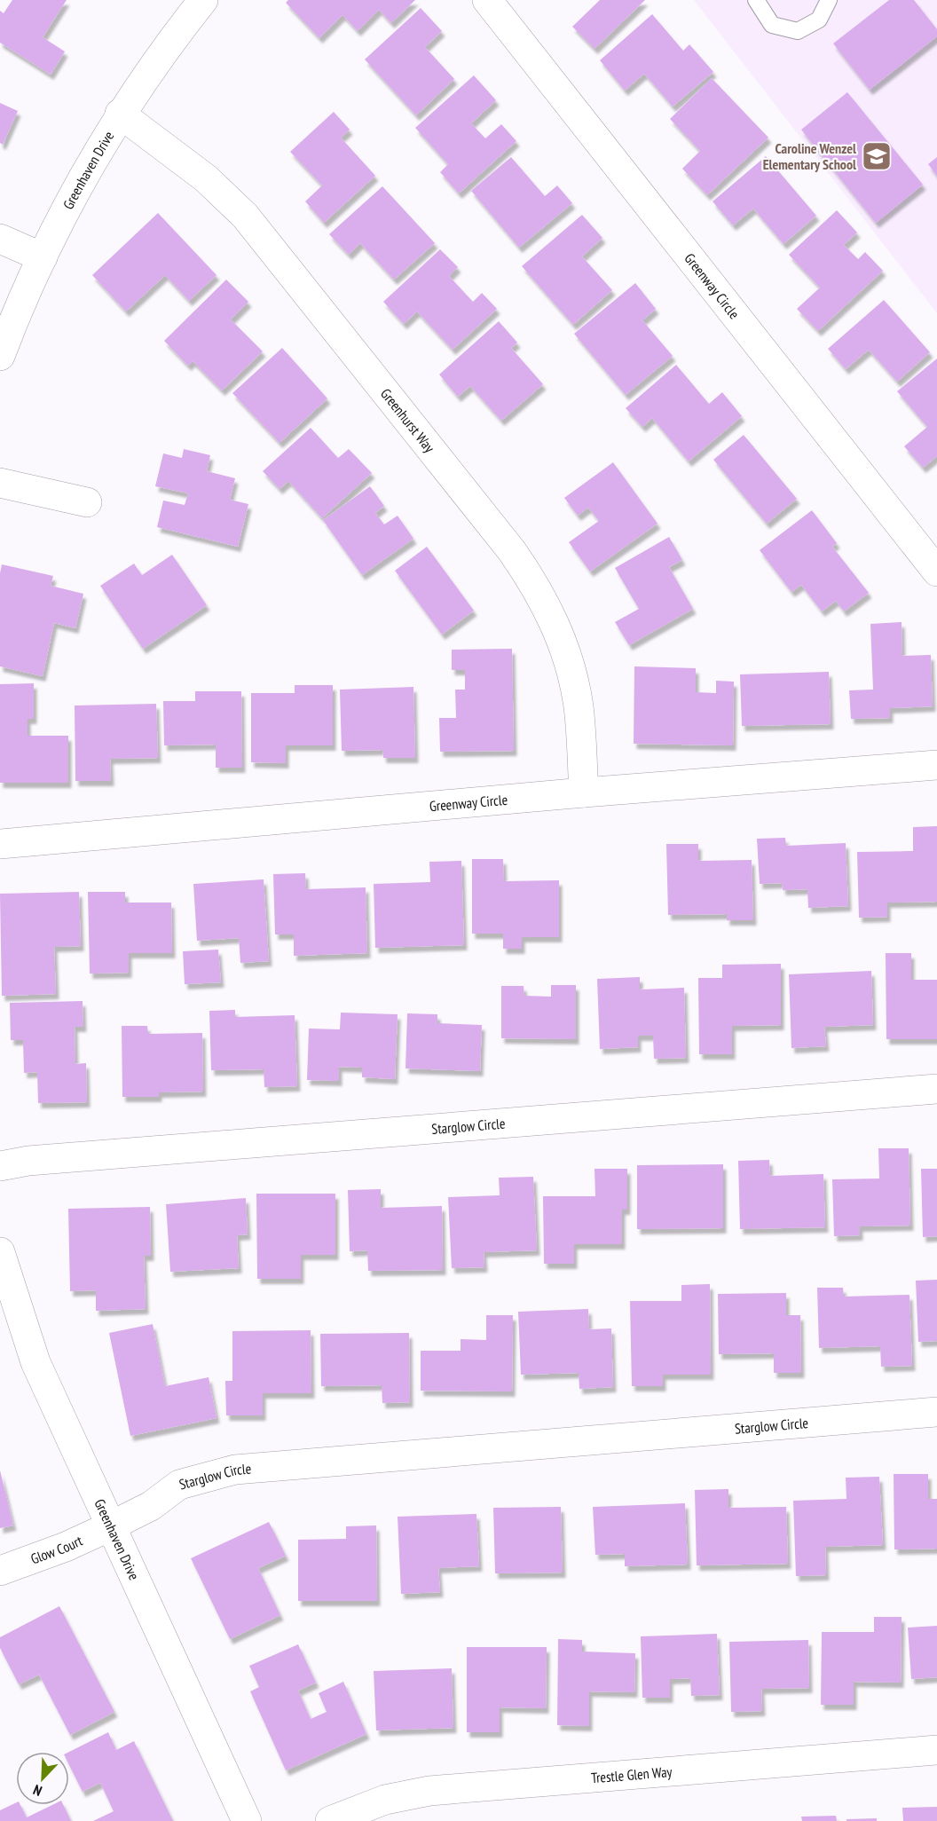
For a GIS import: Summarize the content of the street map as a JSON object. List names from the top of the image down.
{
  "streets": {
    "street": [
      "Greenhaven Drive",
      "Greenway Circle",
      "Greenhurst Way",
      "Starglow Circle",
      "Glow Court",
      "Trestle Glen Way"
    ]
  },
  "crossings": [
    ["Greenhaven Drive", "Greenhurst Way"],
    ["Greenhaven Drive", "Starglow Circle"],
    ["Greenhaven Drive", "Glow Court"],
    ["Greenway Circle", "Greenhurst Way"],
    ["Starglow Circle", "Glow Court"]
  ],
  "places": {
    "school or university": ["Caroline Wenzel Elementary School"]
  },
  "north": "bottom left"
}
